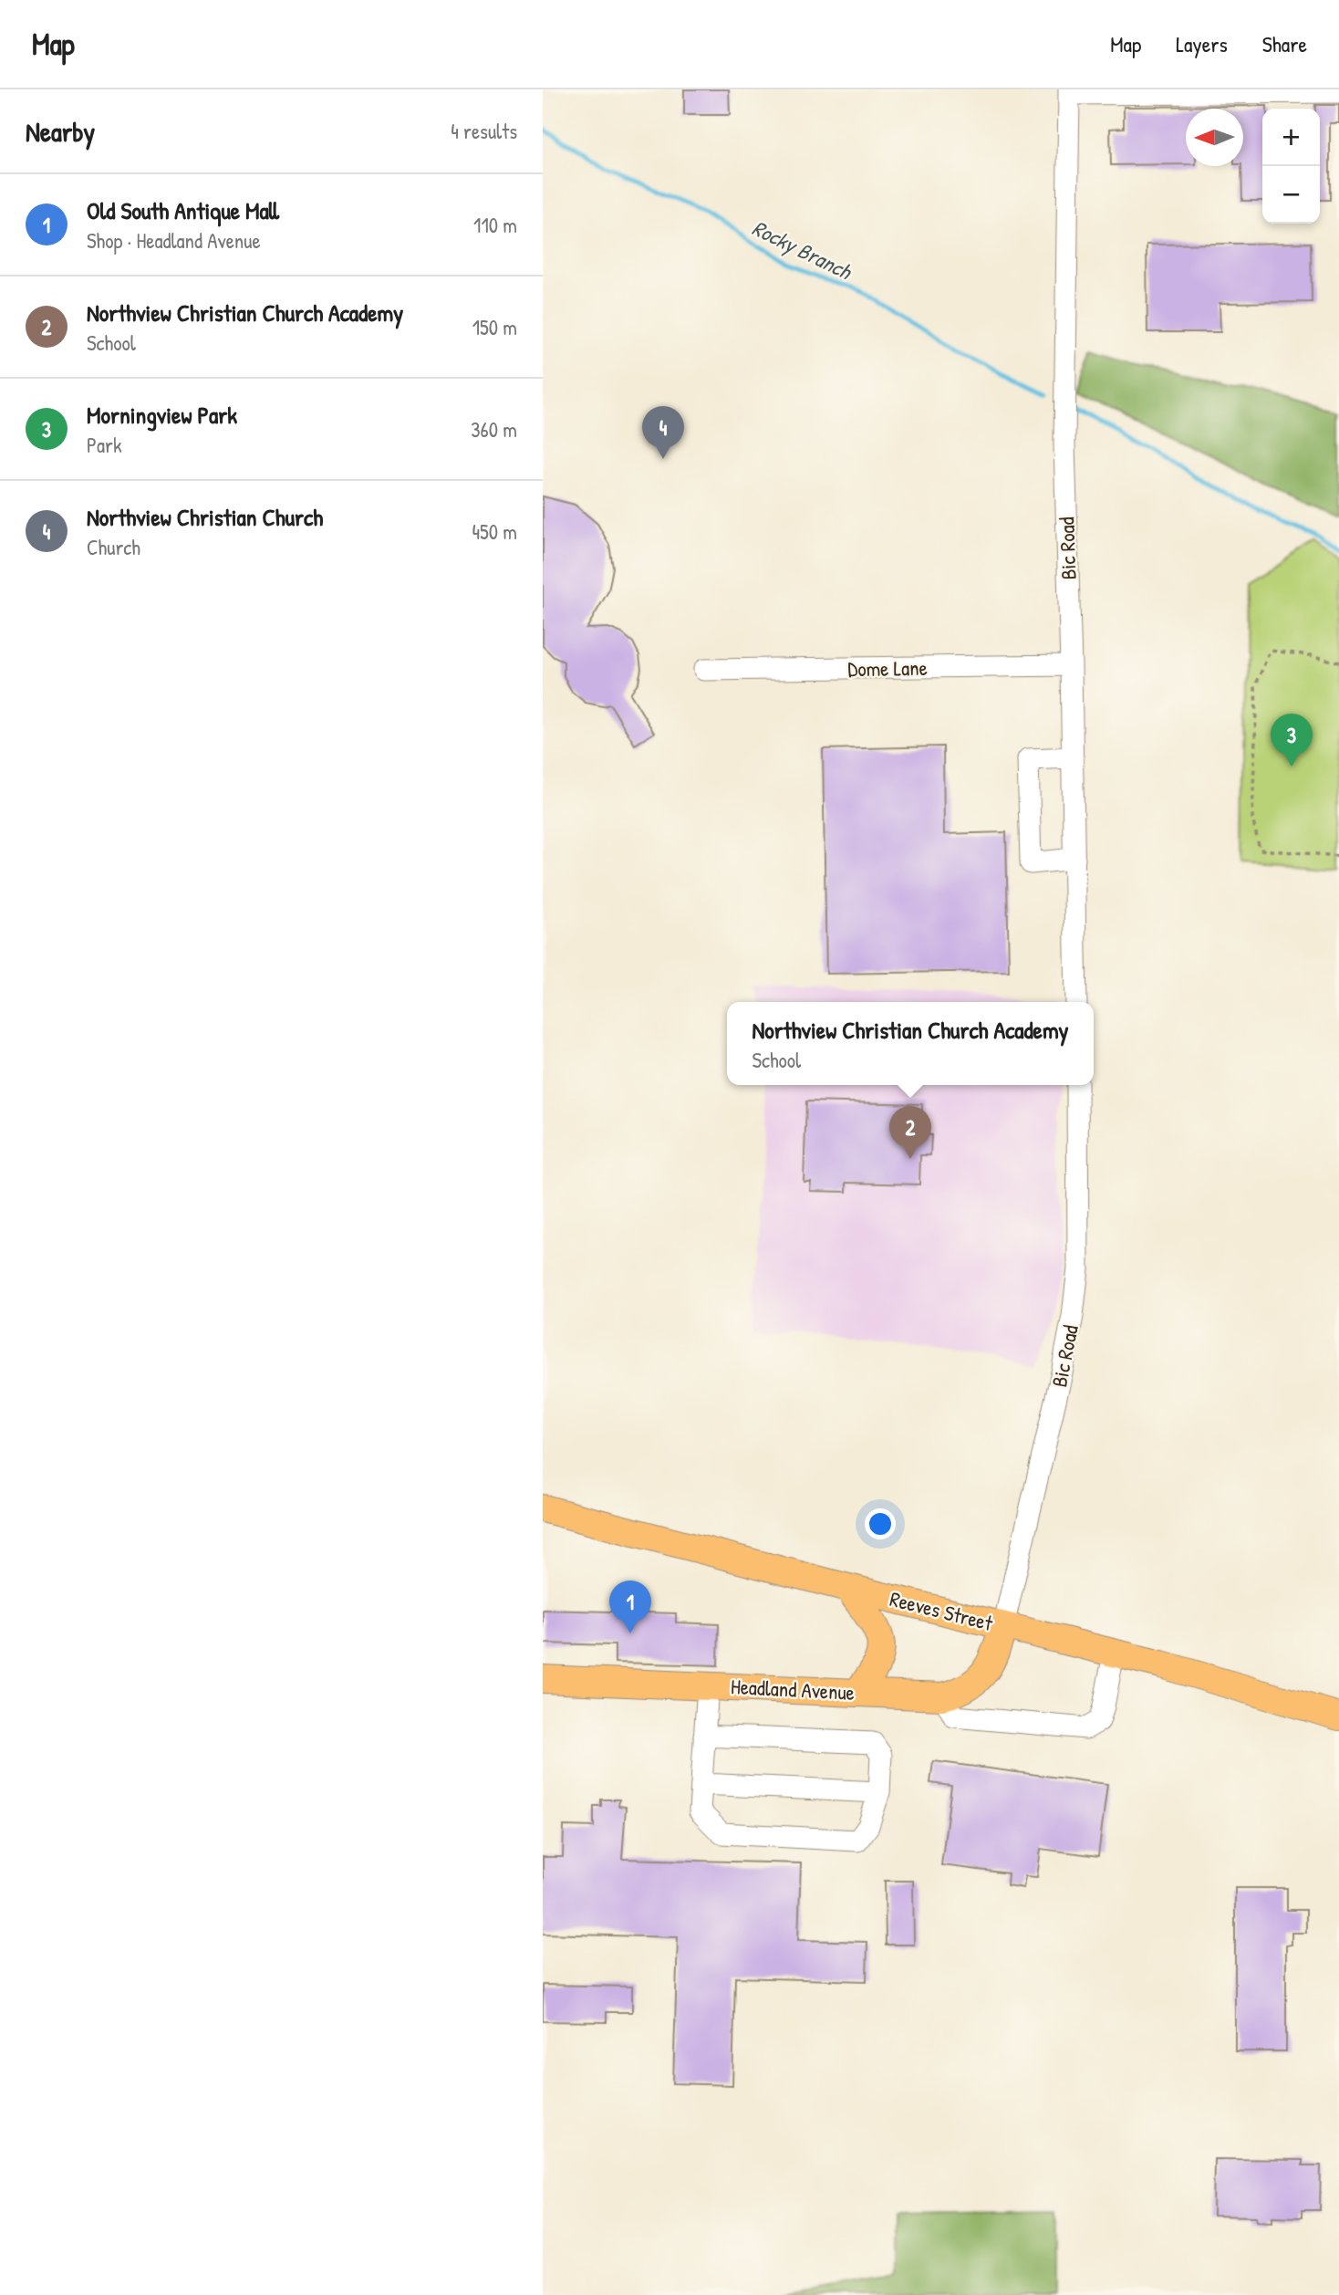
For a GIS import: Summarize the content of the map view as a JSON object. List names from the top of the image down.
{
  "streets": {
    "main road": ["Reeves Street", "Headland Avenue"],
    "street": ["Bic Road", "Dome Lane"]
  },
  "crossings": [
    ["Bic Road", "Dome Lane"],
    ["Bic Road", "Reeves Street"],
    ["Bic Road", "Headland Avenue"],
    ["Reeves Street", "Headland Avenue"]
  ],
  "water": ["Rocky Branch"],
  "north": "left",
  "page": {
    "header": "Map",
    "nav": ["Map", "Layers", "Share"],
    "heading": ["Nearby", "4 results"],
    "map_buttons": ["+", "−"],
    "list": [
      {
        "mark": "1",
        "name": "Old South Antique Mall",
        "note": "Shop · Headland Avenue",
        "value": "110 m"
      },
      {
        "mark": "2",
        "name": "Northview Christian Church Academy",
        "note": "School",
        "value": "150 m"
      },
      {
        "mark": "3",
        "name": "Morningview Park",
        "note": "Park",
        "value": "360 m"
      },
      {
        "mark": "4",
        "name": "Northview Christian Church",
        "note": "Church",
        "value": "450 m"
      }
    ],
    "pins": [
      "4",
      "3",
      "2",
      "1"
    ],
    "popup": ["Northview Christian Church Academy", "School"]
  }
}
